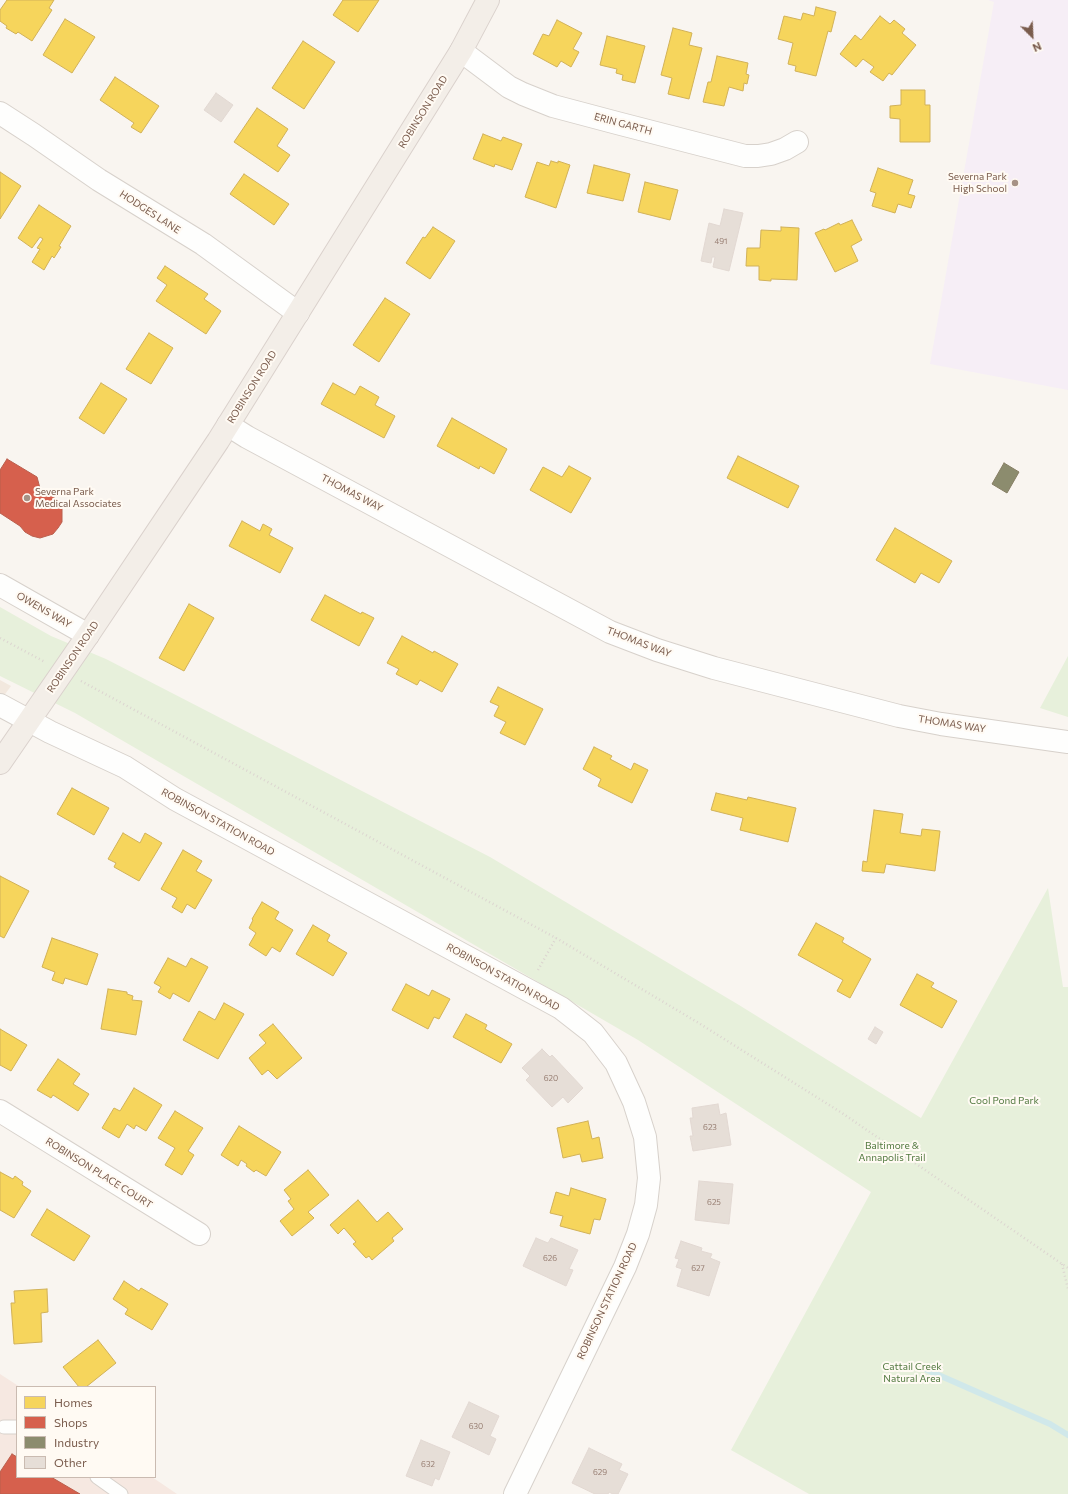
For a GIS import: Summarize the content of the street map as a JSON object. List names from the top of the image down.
{
  "streets": {
    "main road": ["ROBINSON ROAD"],
    "street": [
      "ERIN GARTH",
      "HODGES LANE",
      "THOMAS WAY",
      "OWENS WAY",
      "ROBINSON STATION ROAD",
      "ROBINSON PLACE COURT"
    ]
  },
  "crossings": [
    ["ROBINSON ROAD", "ERIN GARTH"],
    ["ROBINSON ROAD", "HODGES LANE"],
    ["ROBINSON ROAD", "THOMAS WAY"],
    ["ROBINSON ROAD", "OWENS WAY"],
    ["ROBINSON ROAD", "ROBINSON STATION ROAD"]
  ],
  "parks": ["Cool Pond Park", "Baltimore & Annapolis Trail", "Cattail Creek Natural Area"],
  "places": ["Severna Park High School", "Severna Park Medical Associates"],
  "house_numbers": [
    "491",
    "620",
    "623",
    "625",
    "626",
    "627",
    "630",
    "632",
    "629"
  ],
  "legend": [
    "Homes",
    "Shops",
    "Industry",
    "Other"
  ],
  "north": "bottom right"
}
